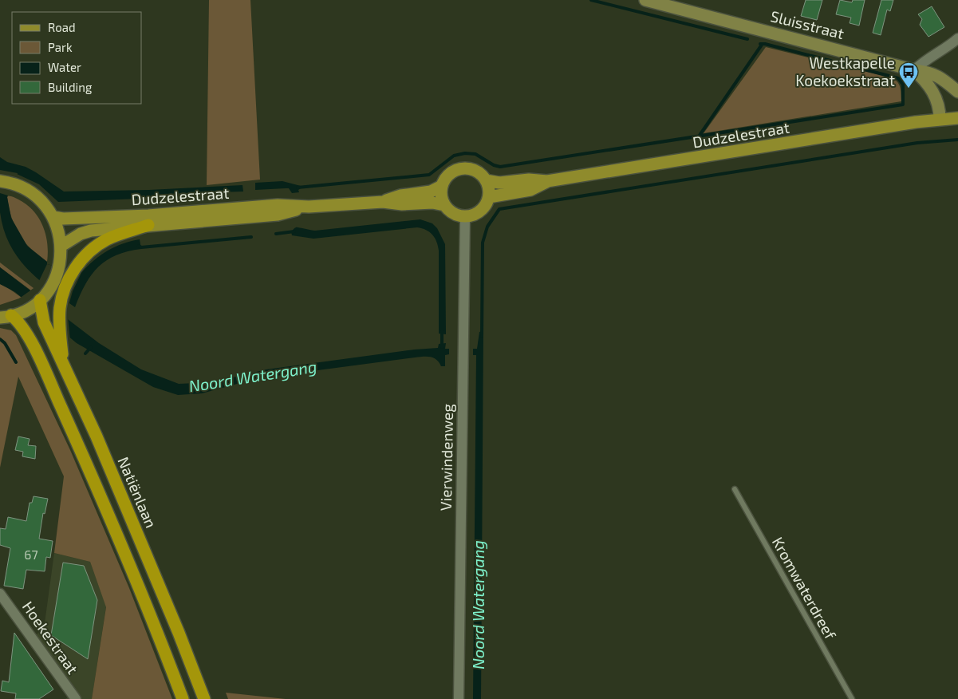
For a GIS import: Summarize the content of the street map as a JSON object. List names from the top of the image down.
{
  "streets": {
    "highway": ["Natiënlaan"],
    "main road": ["Dudzelestraat"],
    "street": ["Sluisstraat", "Vierwindenweg", "Hoekestraat"],
    "lane": ["Kromwaterdreef"]
  },
  "crossings": [
    ["Dudzelestraat", "Vierwindenweg"]
  ],
  "water": ["Noord Watergang"],
  "places": {
    "bus stop": ["Westkapelle Koekoekstraat"]
  },
  "house_numbers": ["67"],
  "legend": [
    "Road",
    "Park",
    "Water",
    "Building"
  ]
}
